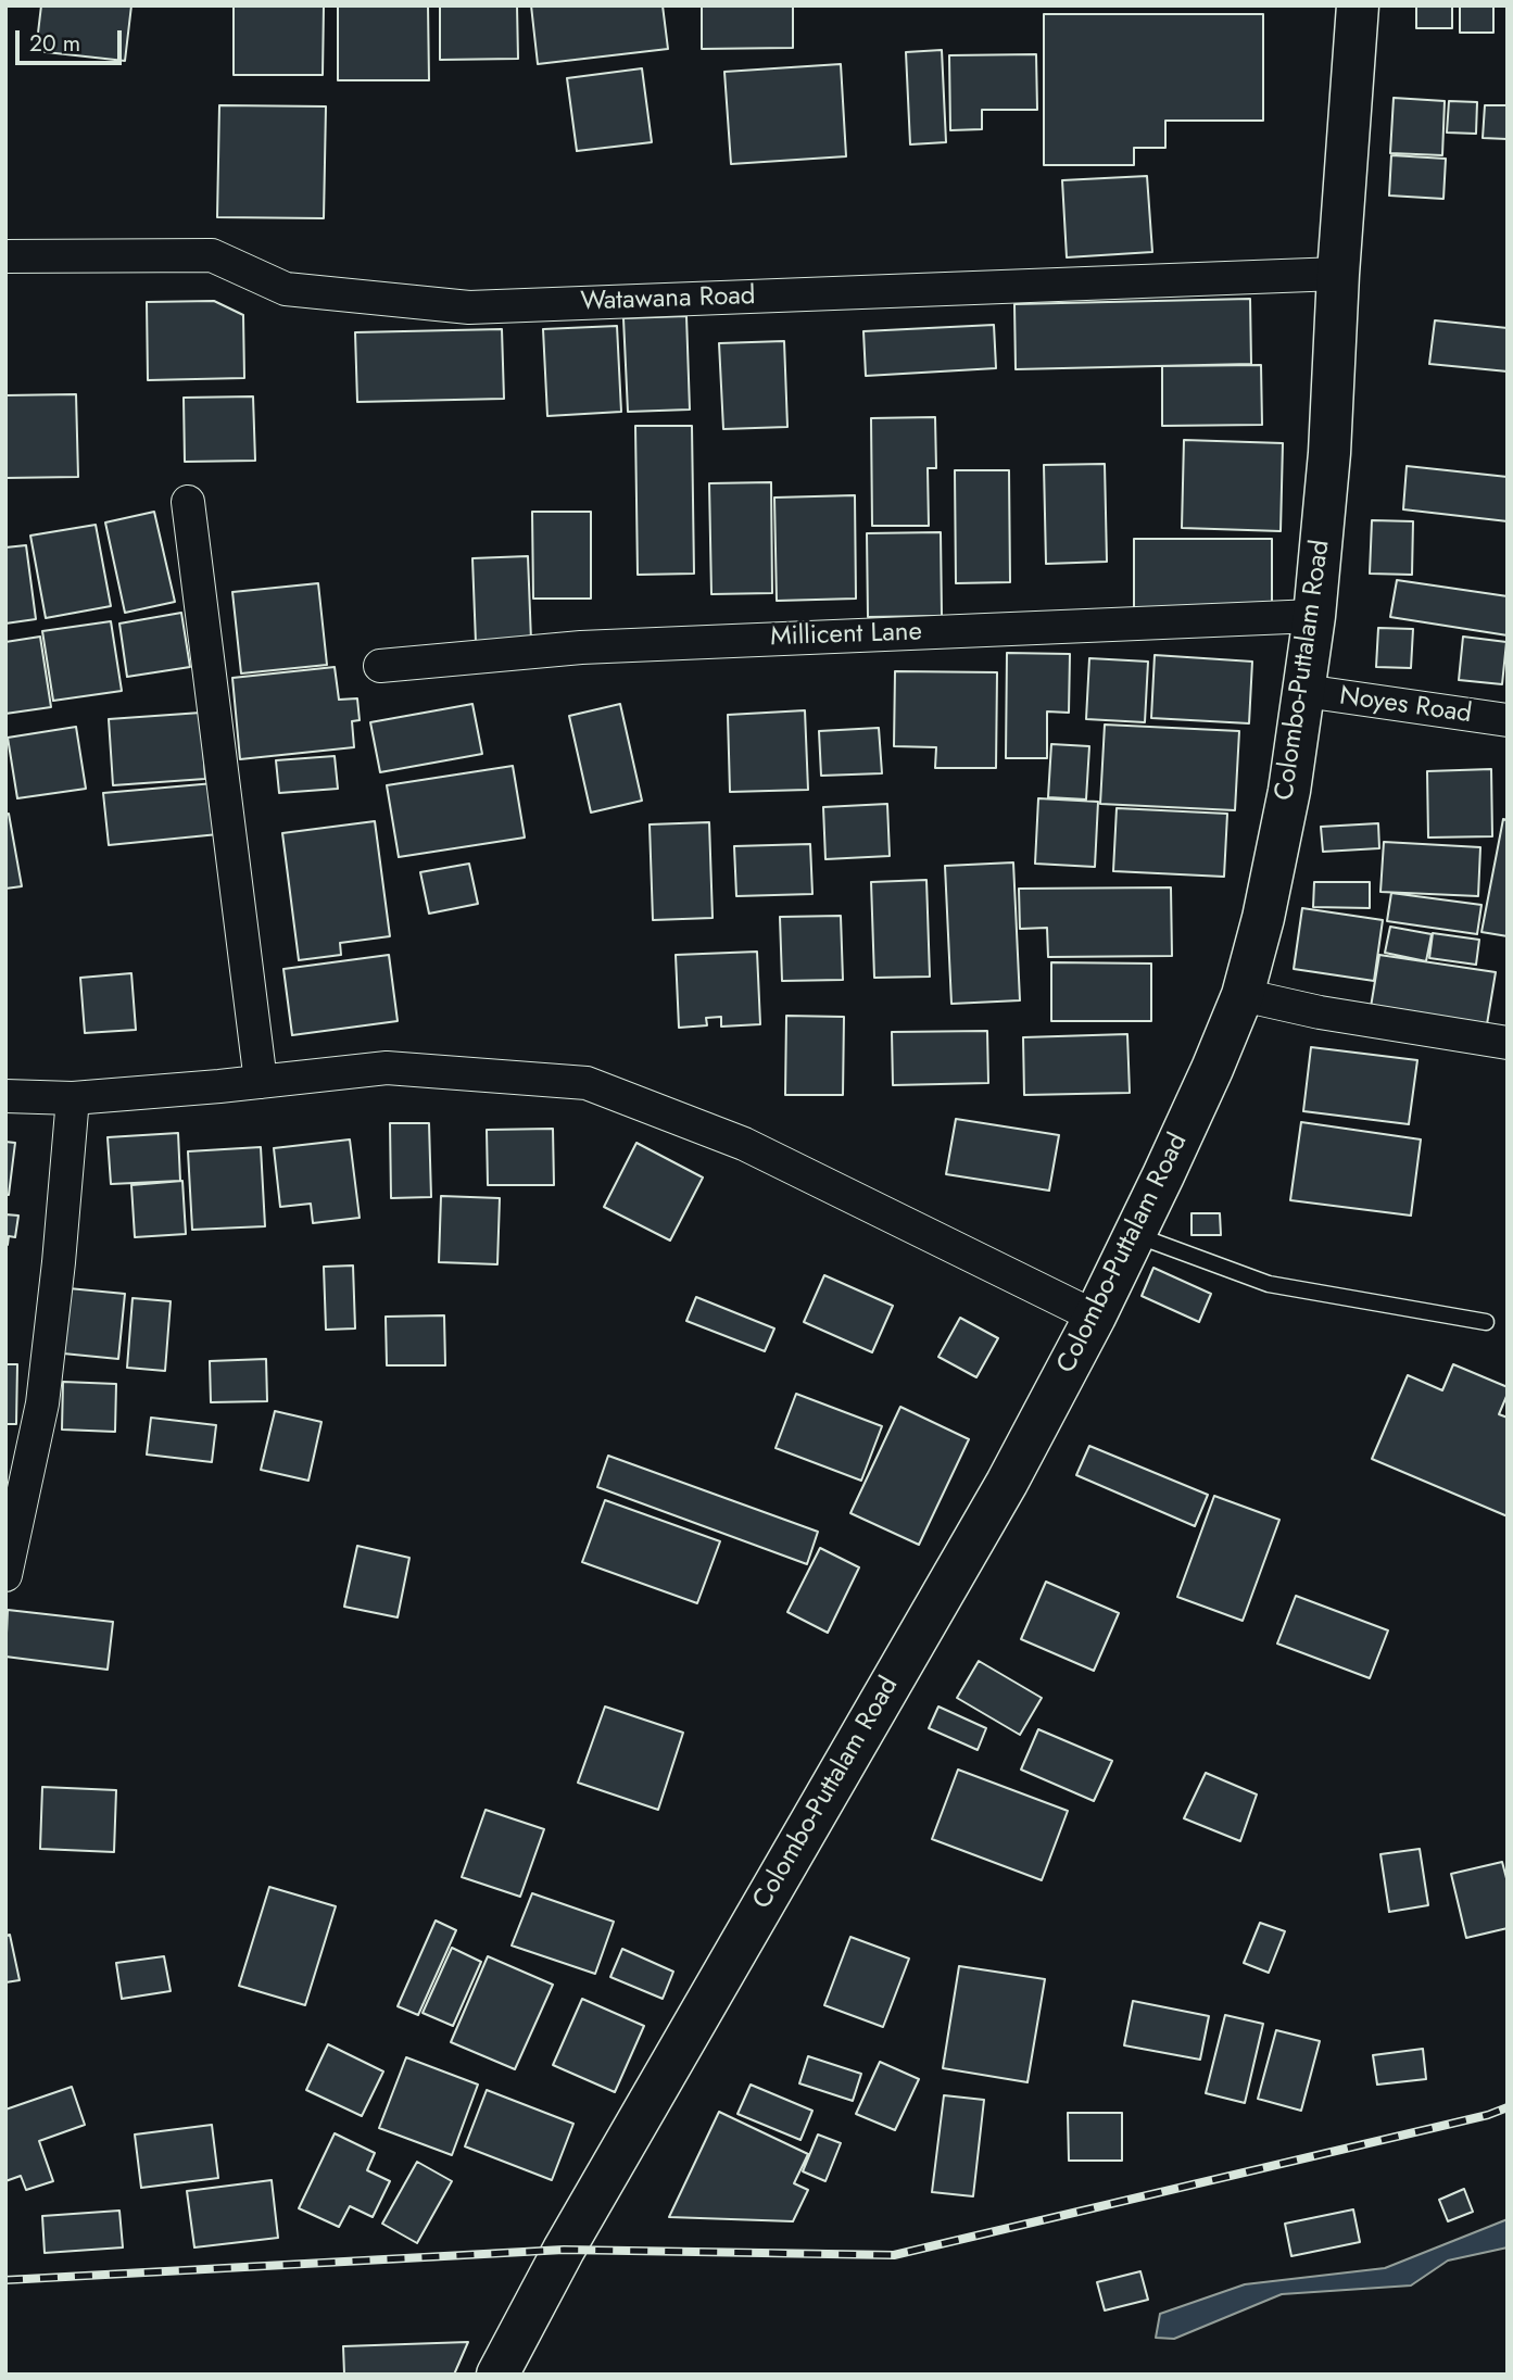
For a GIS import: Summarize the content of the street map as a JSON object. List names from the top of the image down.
{
  "streets": {
    "highway": ["Colombo-Puttalam Road"],
    "street": ["Watawana Road", "Millicent Lane", "Noyes Road"]
  },
  "crossings": [
    ["Watawana Road", "Colombo-Puttalam Road"],
    ["Millicent Lane", "Colombo-Puttalam Road"],
    ["Colombo-Puttalam Road", "Noyes Road"]
  ],
  "scale_bar": "20 m"
}
